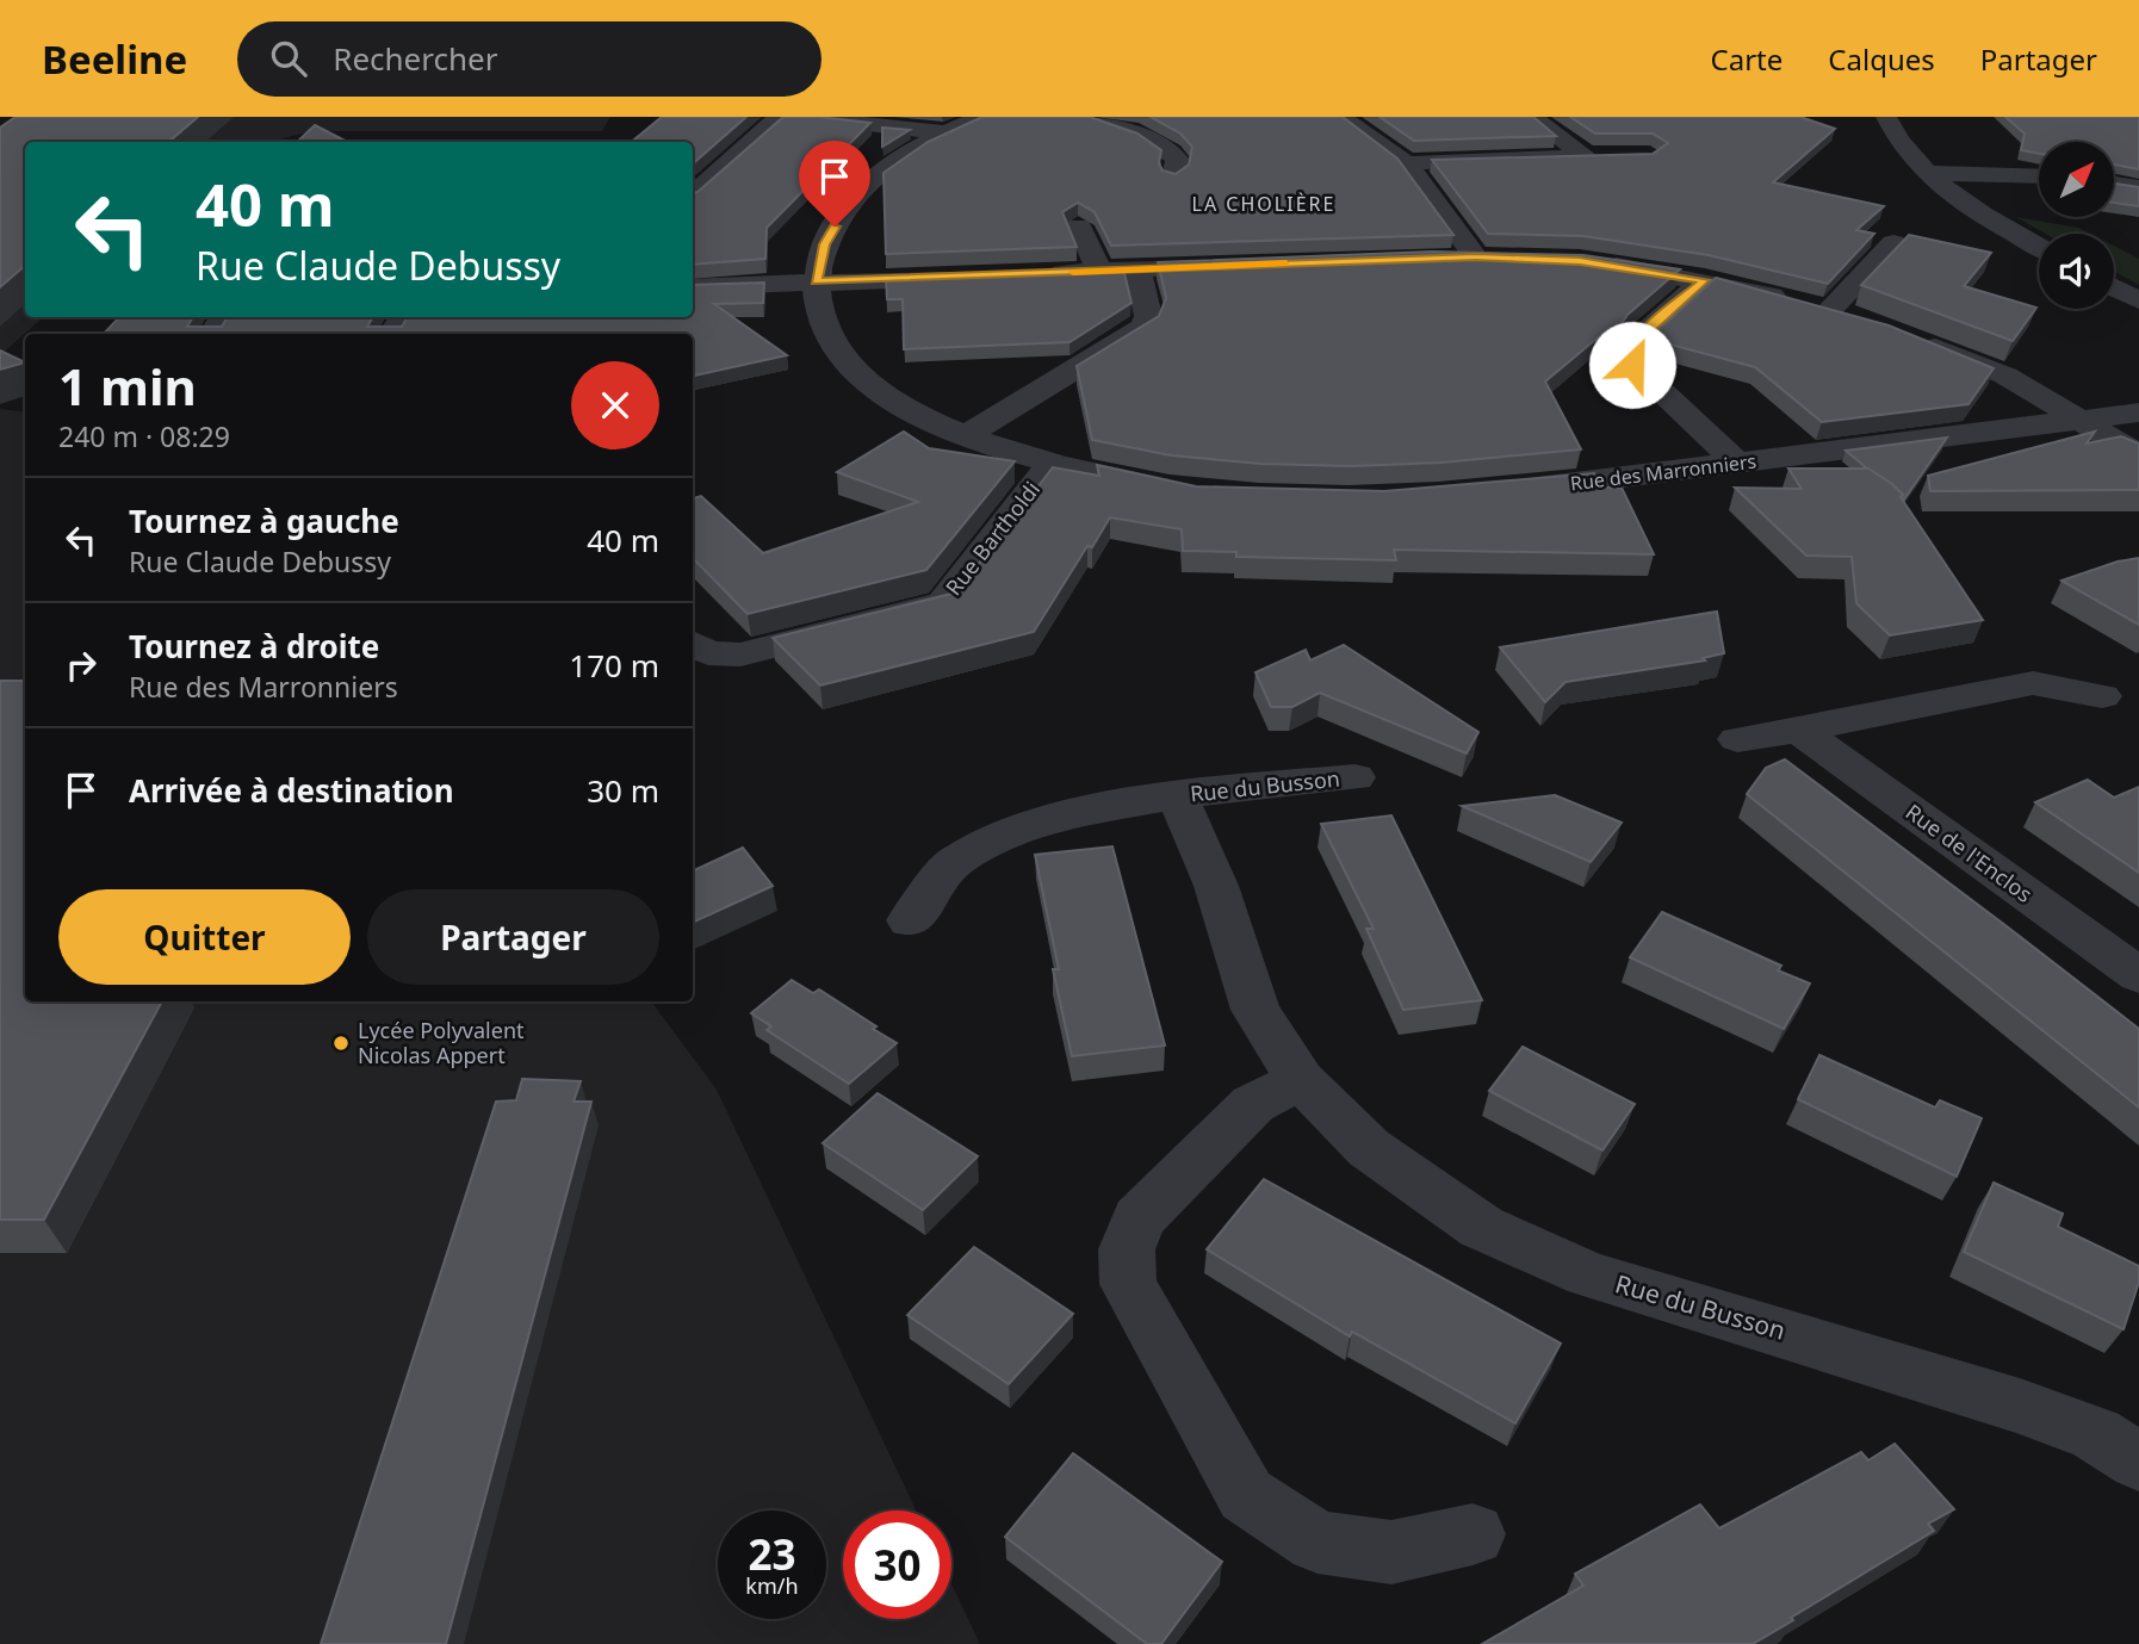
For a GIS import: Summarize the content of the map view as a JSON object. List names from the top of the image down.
{
  "streets": {
    "street": [
      "Rue des Marronniers",
      "Rue Bartholdi",
      "Rue du Busson",
      "Rue de l'Enclos"
    ]
  },
  "districts": ["LA CHOLIÈRE"],
  "places": ["Lycée Polyvalent Nicolas Appert"],
  "north": "top right",
  "page": {
    "header": "Beeline",
    "search": "Rechercher",
    "nav": ["Carte", "Calques", "Partager"],
    "turn": ["40 m", "Rue Claude Debussy"],
    "heading": ["1 min", "240 m · 08:29"],
    "list": [
      {
        "name": "Tournez à gauche",
        "note": "Rue Claude Debussy",
        "value": "40 m"
      },
      {
        "name": "Tournez à droite",
        "note": "Rue des Marronniers",
        "value": "170 m"
      },
      {
        "name": "Arrivée à destination",
        "value": "30 m"
      }
    ],
    "buttons": ["Quitter", "Partager"],
    "speed": "23 km/h",
    "limit": "30"
  }
}
